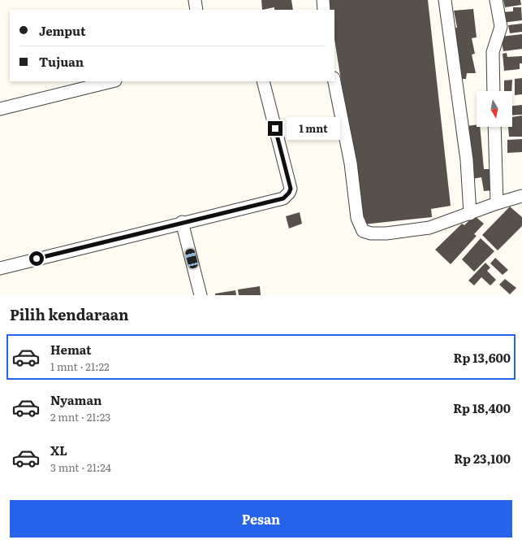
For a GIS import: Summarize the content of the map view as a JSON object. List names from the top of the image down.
{
  "north": "bottom",
  "page": {
    "banner": ["Jemput", "Tujuan"],
    "bubble": "1 mnt",
    "heading": "Pilih kendaraan",
    "list": [
      {
        "name": "Hemat",
        "note": "1 mnt · 21:22",
        "value": "Rp 13,600"
      },
      {
        "name": "Nyaman",
        "note": "2 mnt · 21:23",
        "value": "Rp 18,400"
      },
      {
        "name": "XL",
        "note": "3 mnt · 21:24",
        "value": "Rp 23,100"
      }
    ],
    "buttons": "Pesan"
  }
}
